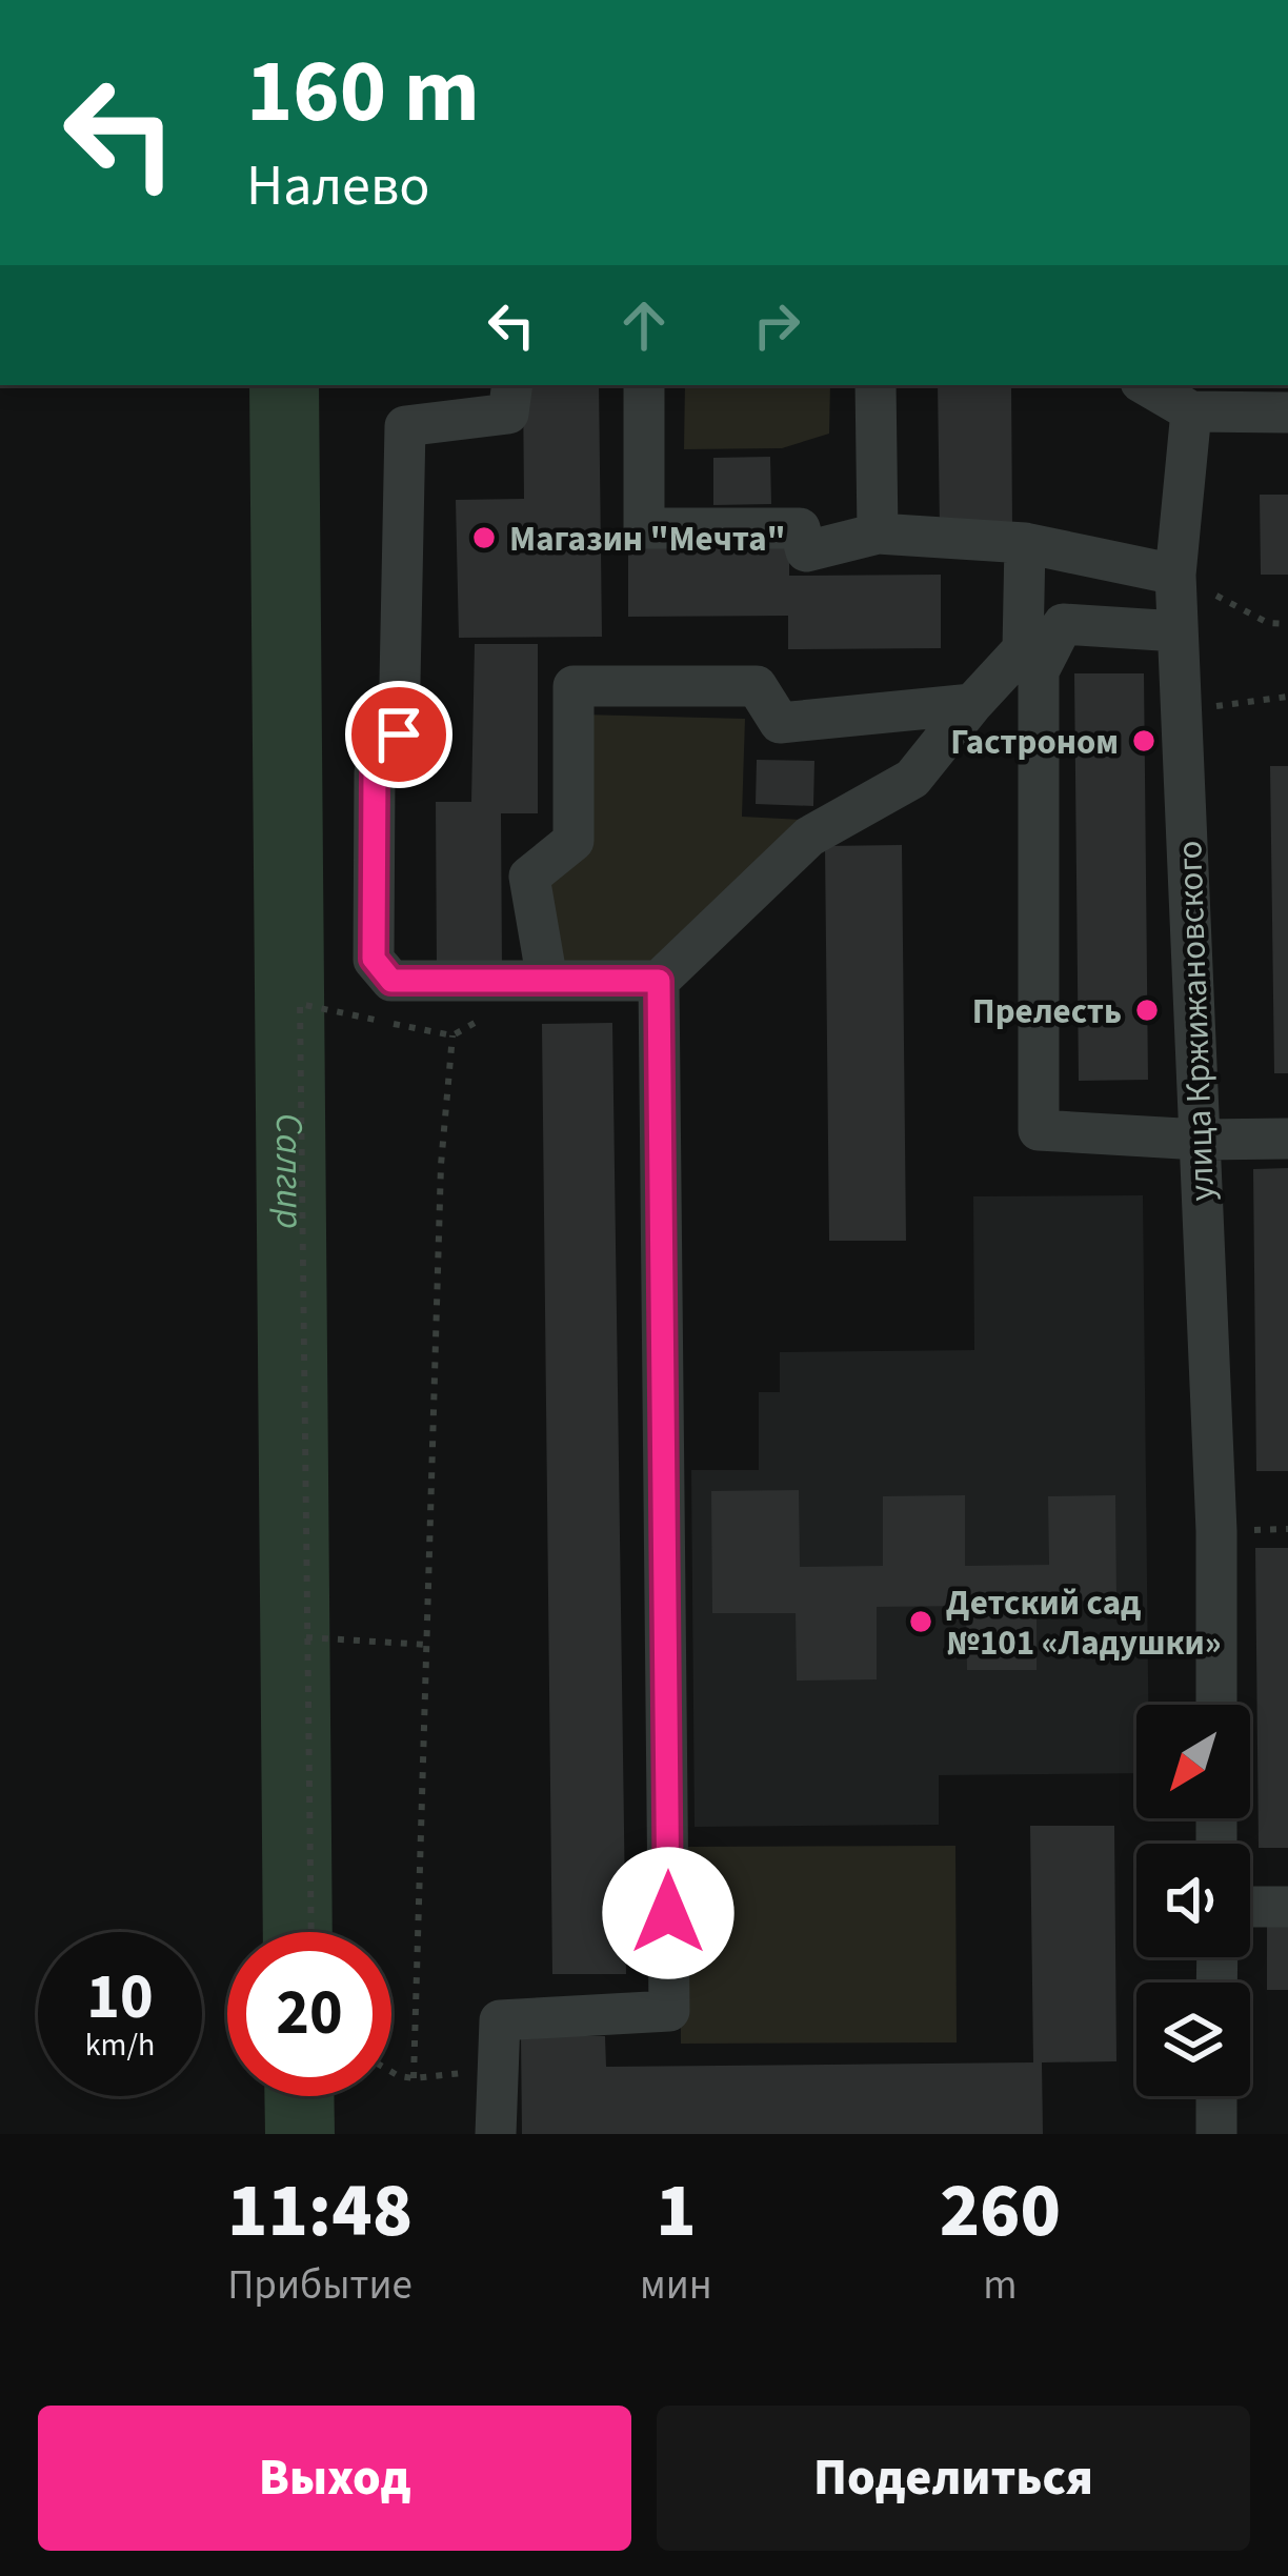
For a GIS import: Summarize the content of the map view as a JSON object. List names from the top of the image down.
{
  "streets": {
    "street": ["улица Кржижановского"]
  },
  "water": ["Салгир"],
  "places": [
    "Магазин \"Мечта\"",
    "Гастроном",
    "Прелесть",
    "Детский сад №101 «Ладушки»"
  ],
  "north": "bottom left",
  "page": {
    "turn": ["160 m", "Налево"],
    "speed": "10 km/h",
    "limit": "20",
    "eta": [
      "11:48",
      "Прибытие",
      "1",
      "мин",
      "260",
      "m"
    ],
    "buttons": ["Выход", "Поделиться"]
  }
}
